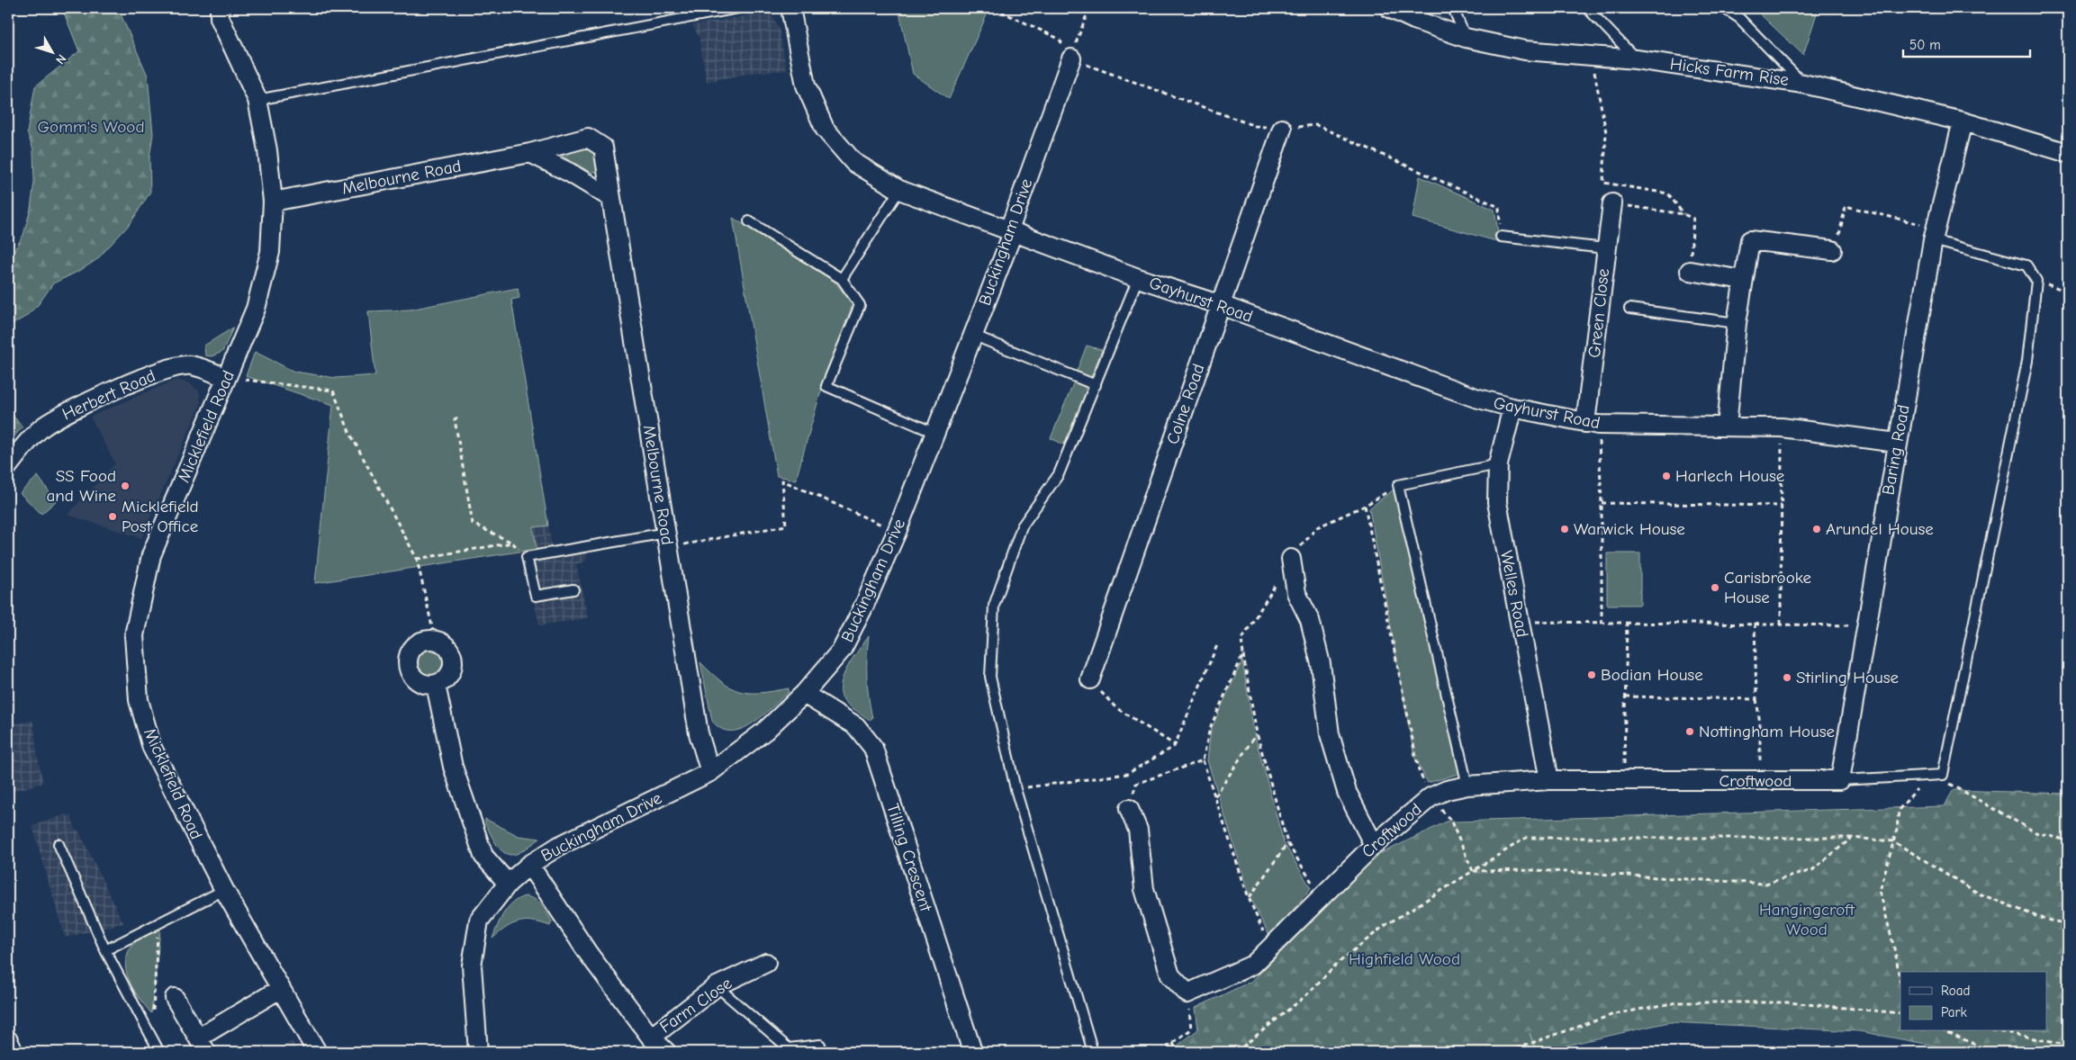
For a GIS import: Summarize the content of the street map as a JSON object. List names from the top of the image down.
{
  "streets": {
    "street": [
      "Hicks Farm Rise",
      "Melbourne Road",
      "Buckingham Drive",
      "Gayhurst Road",
      "Green Close",
      "Herbert Road",
      "Colne Road",
      "Micklefield Road",
      "Baring Road",
      "Welles Road",
      "Croftwood",
      "Tilling Crescent",
      "Farm Close"
    ]
  },
  "crossings": [
    ["Hicks Farm Rise", "Baring Road"],
    ["Melbourne Road", "Buckingham Drive"],
    ["Melbourne Road", "Micklefield Road"],
    ["Buckingham Drive", "Gayhurst Road"],
    ["Buckingham Drive", "Tilling Crescent"],
    ["Gayhurst Road", "Green Close"],
    ["Gayhurst Road", "Colne Road"],
    ["Gayhurst Road", "Baring Road"],
    ["Gayhurst Road", "Welles Road"],
    ["Herbert Road", "Micklefield Road"],
    ["Baring Road", "Croftwood"],
    ["Welles Road", "Croftwood"]
  ],
  "parks": ["Gomm's Wood", "Hangingcroft Wood", "Highfield Wood"],
  "places": [
    "Harlech House",
    "SS Food and Wine",
    "Micklefield Post Office",
    "Warwick House",
    "Arundel House",
    "Carisbrooke House",
    "Bodian House",
    "Stirling House",
    "Nottingham House"
  ],
  "legend": ["Road", "Park"],
  "scale_bar": "50 m",
  "north": "bottom right"
}
